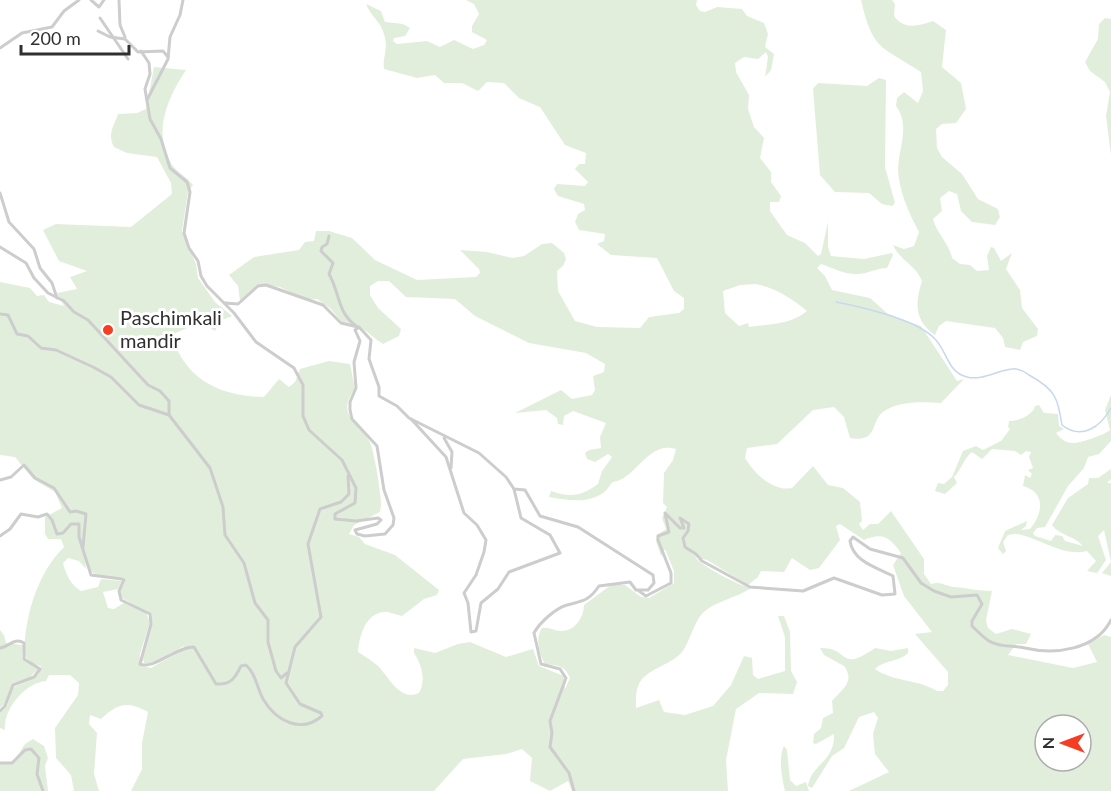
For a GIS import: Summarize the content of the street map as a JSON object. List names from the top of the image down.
{
  "places": ["Paschimkali mandir"],
  "scale_bar": "200 m",
  "north": "left"
}
